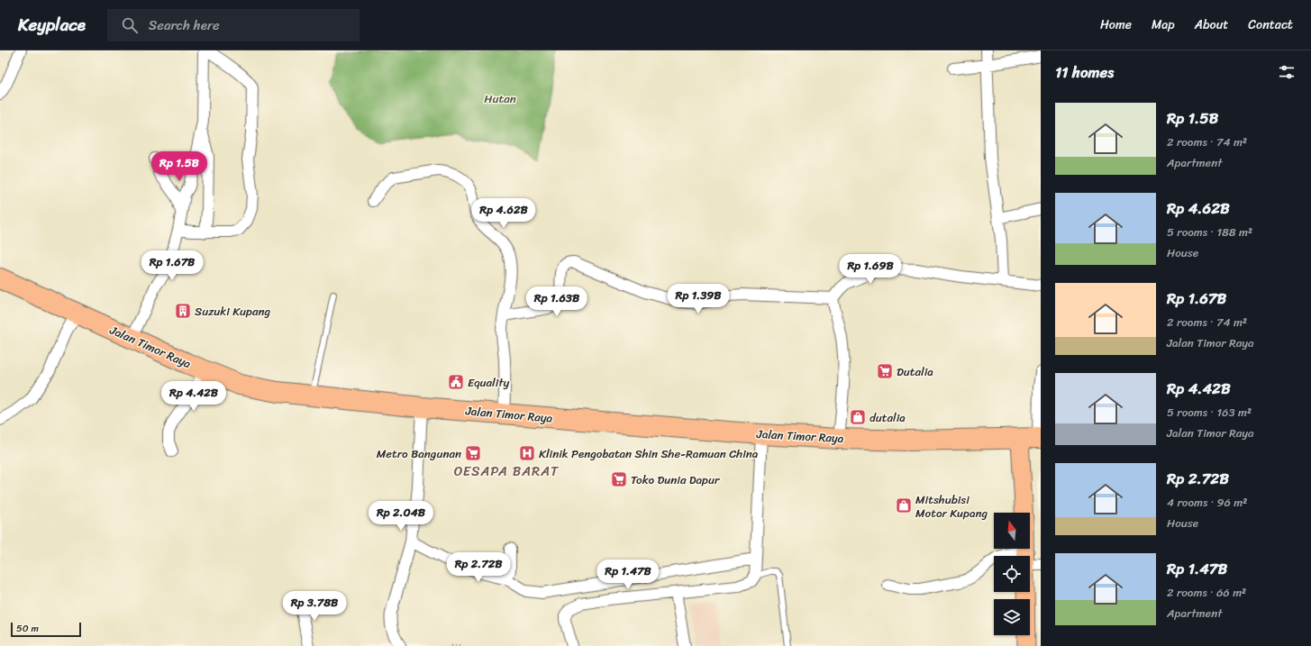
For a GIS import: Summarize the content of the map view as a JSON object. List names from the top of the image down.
{
  "streets": {
    "highway": ["Jalan Timor Raya"]
  },
  "districts": ["OESAPA BARAT"],
  "parks": ["Hutan"],
  "places": {
    "building": ["Suzuki Kupang"],
    "supermarket": ["Dutalia", "Metro Bangunan", "Toko Dunia Dapur"],
    "public building": ["Equality"],
    "shop": ["dutalia", "Mitshubisi Motor Kupang"],
    "hospital": ["Klinik Pengobatan Shin She-Ramuan China"]
  },
  "scale_bar": "50 m",
  "north": "top",
  "page": {
    "header": "Keyplace",
    "search": "Search here",
    "nav": [
      "Home",
      "Map",
      "About",
      "Contact"
    ],
    "heading": "11 homes",
    "list": [
      {
        "name": "Rp 1.5B",
        "note": "2 rooms · 74 m² · Apartment"
      },
      {
        "name": "Rp 4.62B",
        "note": "5 rooms · 188 m² · House"
      },
      {
        "name": "Rp 1.67B",
        "note": "2 rooms · 74 m² · Jalan Timor Raya"
      },
      {
        "name": "Rp 4.42B",
        "note": "5 rooms · 163 m² · Jalan Timor Raya"
      },
      {
        "name": "Rp 2.72B",
        "note": "4 rooms · 96 m² · House"
      },
      {
        "name": "Rp 1.47B",
        "note": "2 rooms · 66 m² · Apartment"
      }
    ],
    "price": [
      "Rp 1.5B",
      "Rp 4.62B",
      "Rp 1.67B",
      "Rp 1.69B",
      "Rp 1.39B",
      "Rp 1.63B",
      "Rp 4.42B",
      "Rp 2.04B",
      "Rp 2.72B",
      "Rp 1.47B",
      "Rp 3.78B"
    ],
    "scale": "50 m"
  }
}
